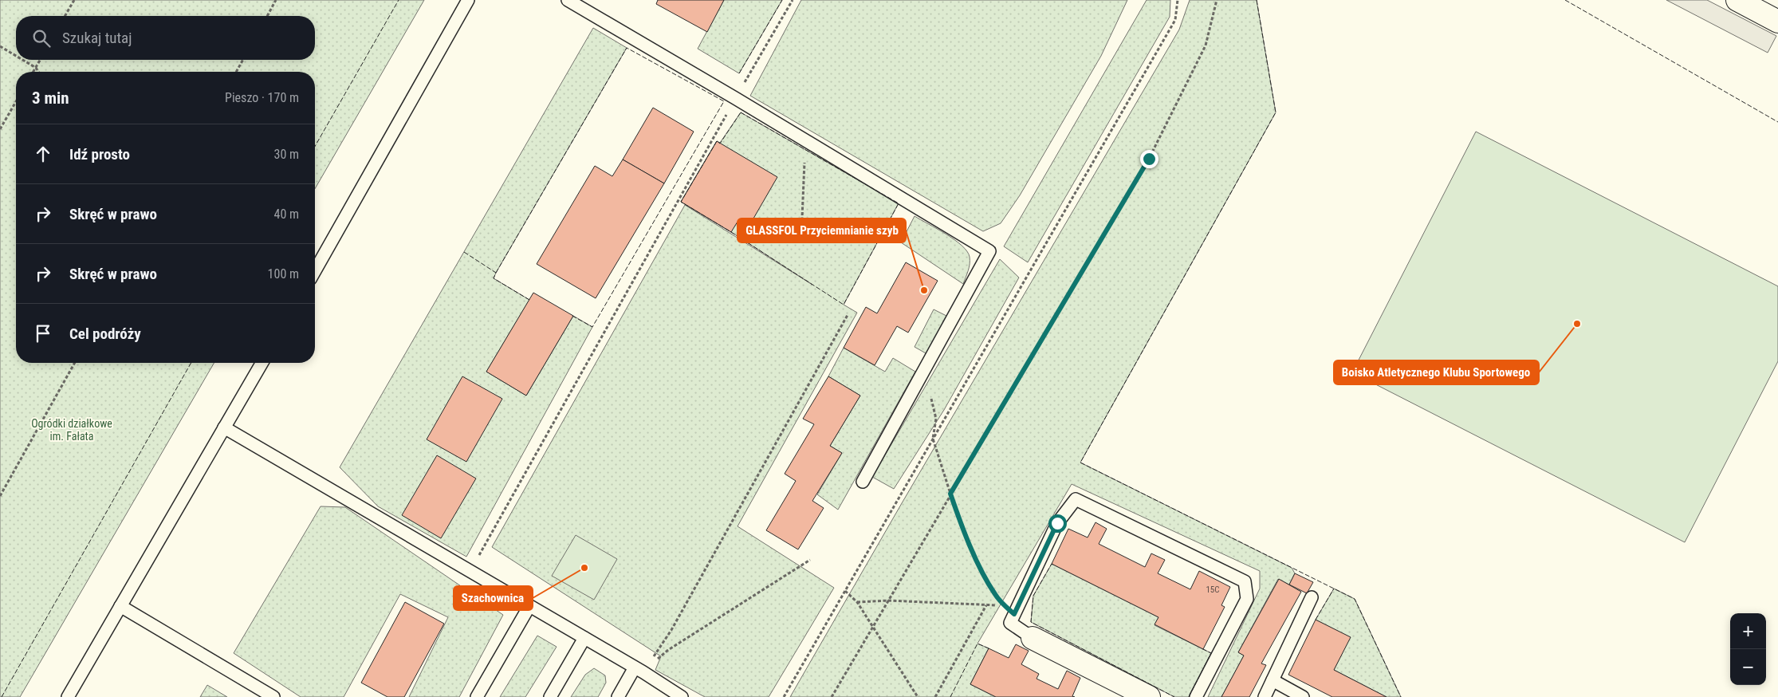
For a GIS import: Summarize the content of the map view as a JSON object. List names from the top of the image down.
{
  "parks": ["Ogródki działkowe im. Fałata"],
  "places": ["GLASSFOL Przyciemnianie szyb", "Boisko Atletycznego Klubu Sportowego", "Szachownica"],
  "house_numbers": ["15C"],
  "page": {
    "search": "Szukaj tutaj",
    "heading": ["3 min", "Pieszo · 170 m"],
    "list": [
      ["Idź prosto", "30 m"],
      ["Skręć w prawo", "40 m"],
      ["Skręć w prawo", "100 m"],
      "Cel podróży"
    ],
    "map_buttons": ["+", "−"]
  }
}
